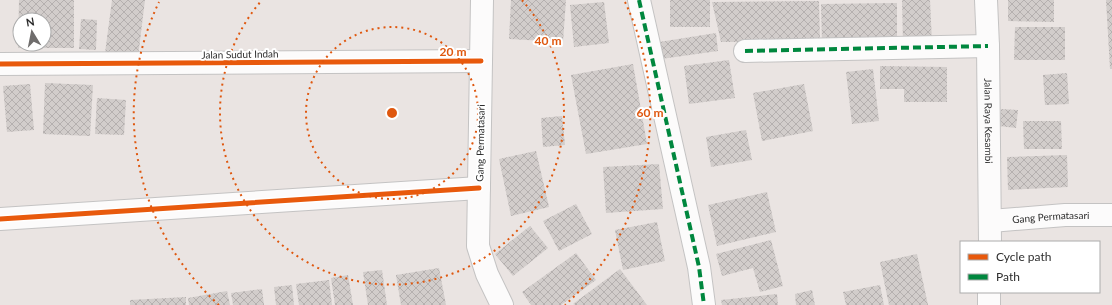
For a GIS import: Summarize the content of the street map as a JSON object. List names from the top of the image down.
{
  "streets": {
    "street": ["Jalan Sudut Indah", "Jalan Raya Kesambi", "Gang Permatasari"]
  },
  "crossings": [
    ["Jalan Sudut Indah", "Gang Permatasari"],
    ["Jalan Raya Kesambi", "Gang Permatasari"]
  ],
  "legend": ["Cycle path", "Path"],
  "north": "top",
  "rings": ["40 m", "20 m", "60 m"]
}
